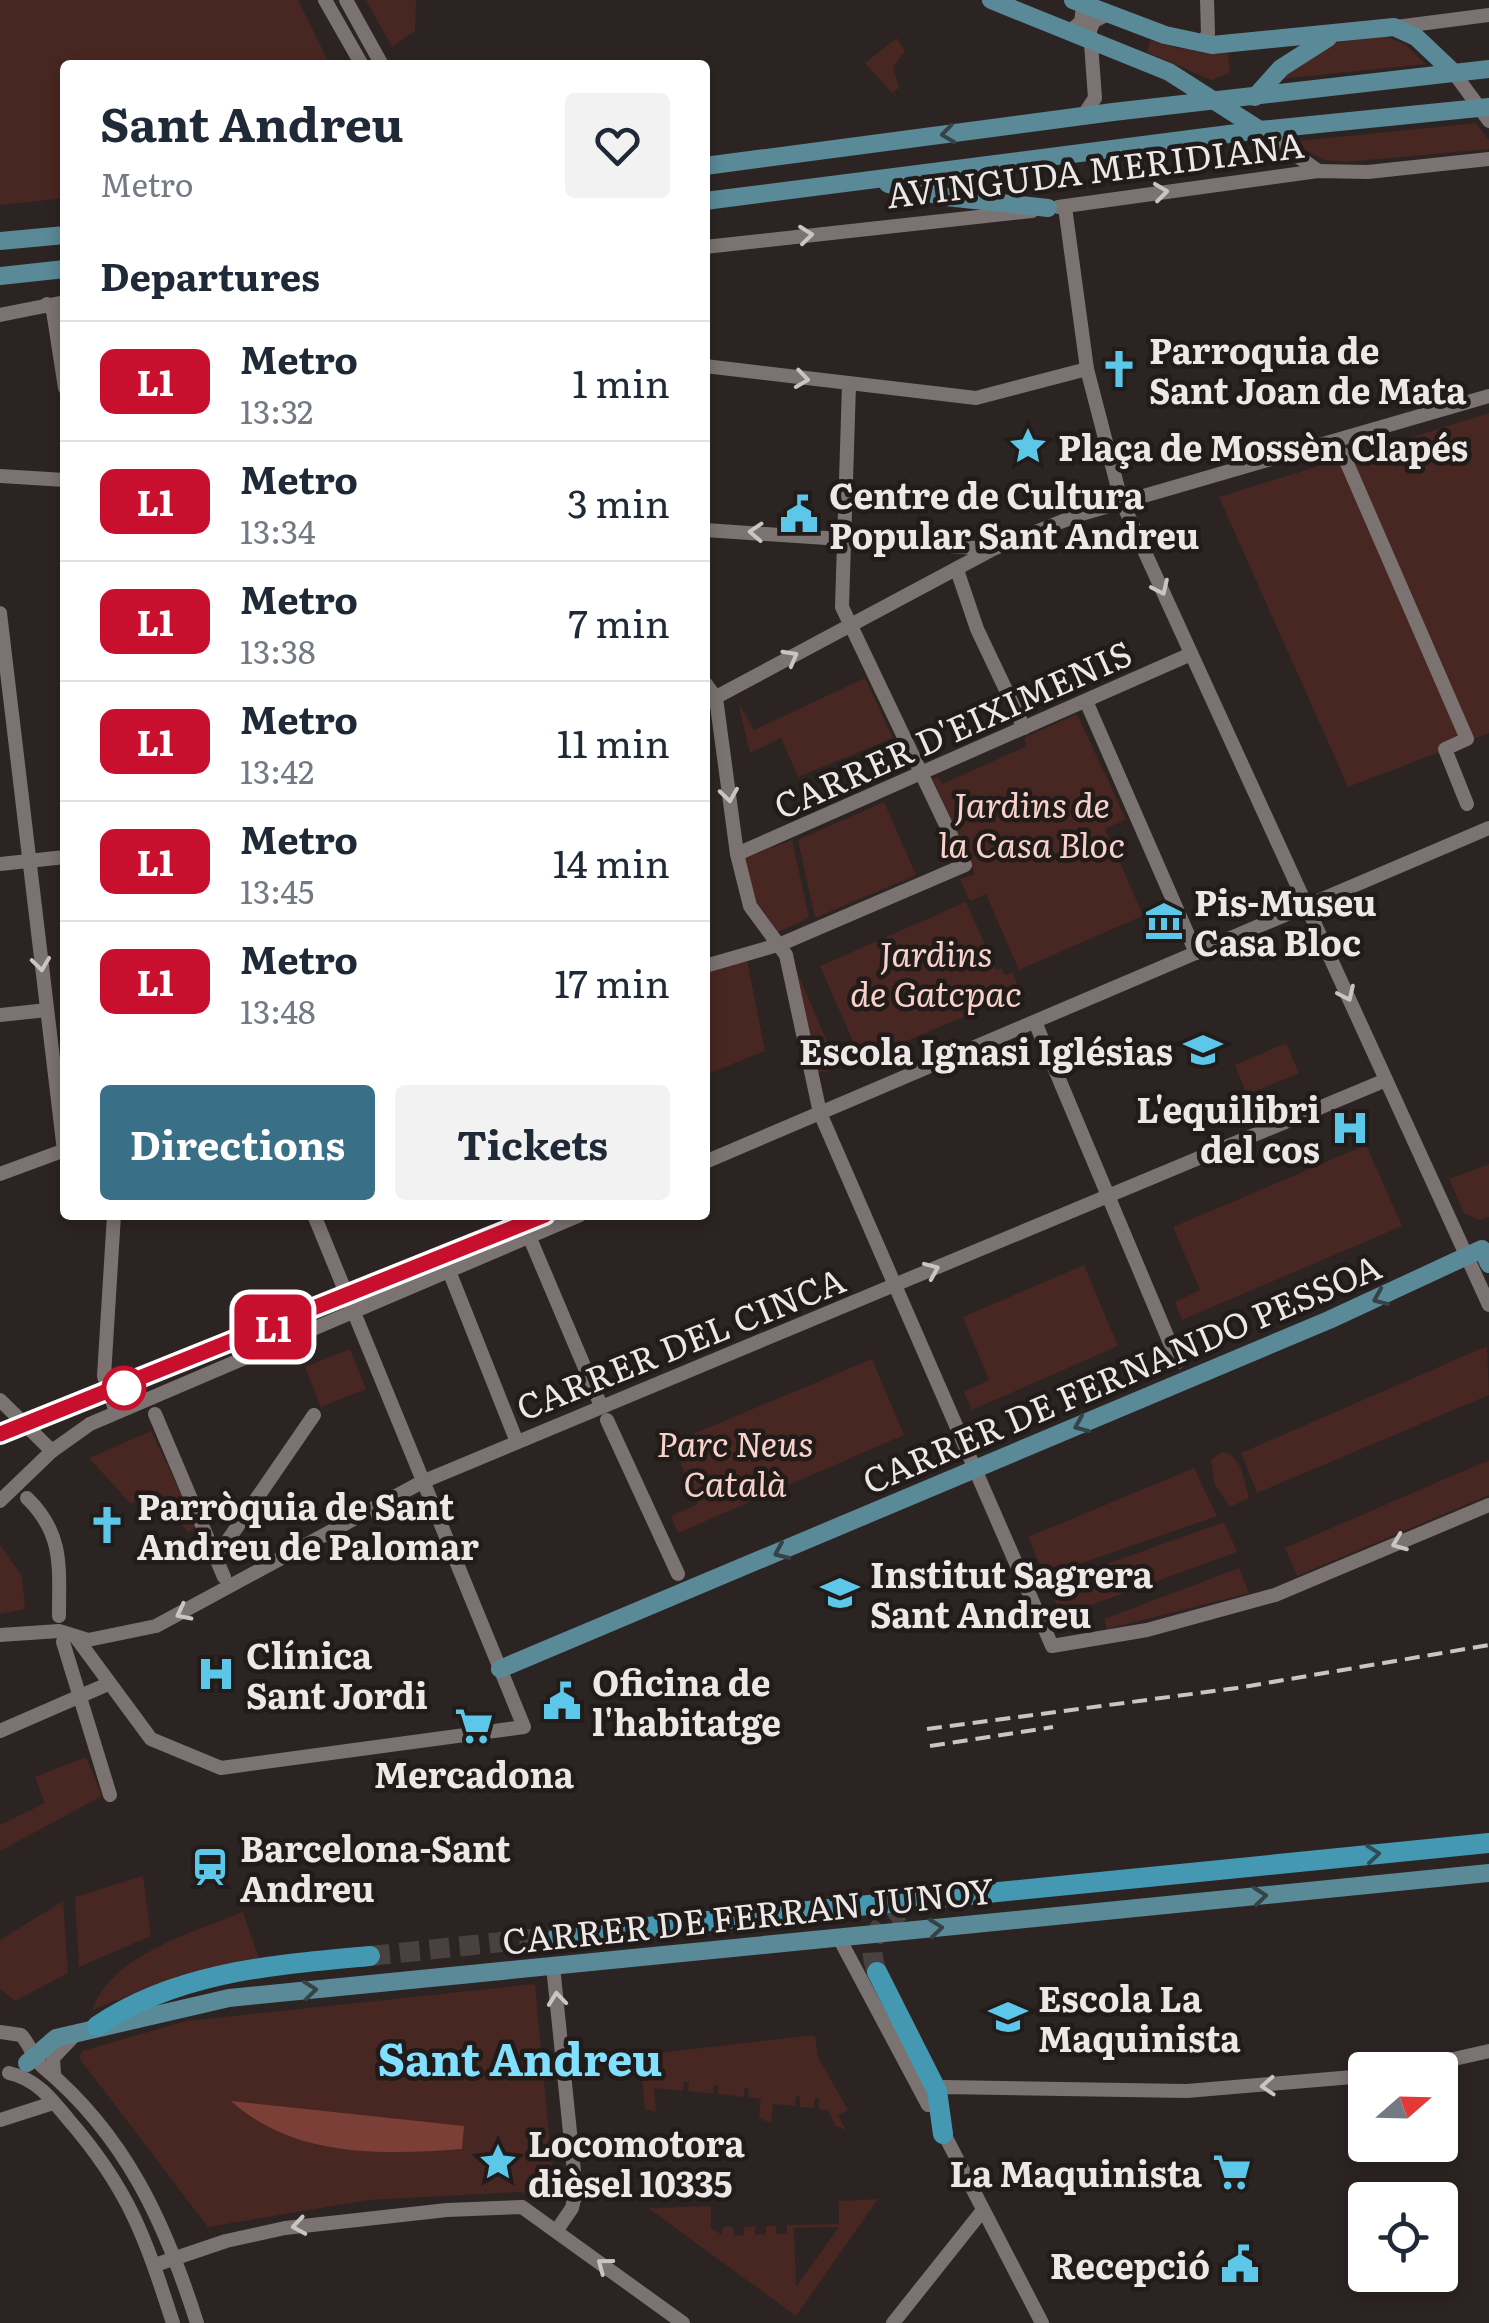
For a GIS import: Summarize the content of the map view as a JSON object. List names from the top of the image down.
{
  "streets": {
    "main road": ["AVINGUDA MERIDIANA", "CARRER DE FERNANDO PESSOA", "CARRER DE FERRAN JUNOY"],
    "street": ["CARRER D'EIXIMENIS", "CARRER DEL CINCA"]
  },
  "one_way": ["CARRER DE FERNANDO PESSOA", "CARRER DE FERRAN JUNOY"],
  "districts": ["Sant Andreu"],
  "parks": ["Jardins de la Casa Bloc", "Jardins de Gatcpac", "Parc Neus Català"],
  "places": {
    "church": ["Parroquia de Sant Joan de Mata", "Parròquia de Sant Andreu de Palomar"],
    "place": ["Plaça de Mossèn Clapés", "Locomotora dièsel 10335"],
    "public building": ["Centre de Cultura Popular Sant Andreu", "Oficina de l'habitatge", "Recepció"],
    "museum": ["Pis-Museu Casa Bloc"],
    "school or university": ["Escola Ignasi Iglésias", "Institut Sagrera Sant Andreu", "Escola La Maquinista"],
    "hospital": ["L'equilibri del cos", "Clínica Sant Jordi"],
    "supermarket": ["Mercadona", "La Maquinista"],
    "station": ["Barcelona-Sant Andreu"]
  },
  "lines": ["metro line L1"],
  "north": "right",
  "page": {
    "on_map": "L1",
    "heading": [
      ["Sant Andreu", "Metro"],
      "Departures"
    ],
    "list": [
      {
        "mark": "L1",
        "name": "Metro",
        "note": "13:32",
        "value": "1 min"
      },
      {
        "mark": "L1",
        "name": "Metro",
        "note": "13:34",
        "value": "3 min"
      },
      {
        "mark": "L1",
        "name": "Metro",
        "note": "13:38",
        "value": "7 min"
      },
      {
        "mark": "L1",
        "name": "Metro",
        "note": "13:42",
        "value": "11 min"
      },
      {
        "mark": "L1",
        "name": "Metro",
        "note": "13:45",
        "value": "14 min"
      },
      {
        "mark": "L1",
        "name": "Metro",
        "note": "13:48",
        "value": "17 min"
      }
    ],
    "buttons": ["Directions", "Tickets"]
  }
}
